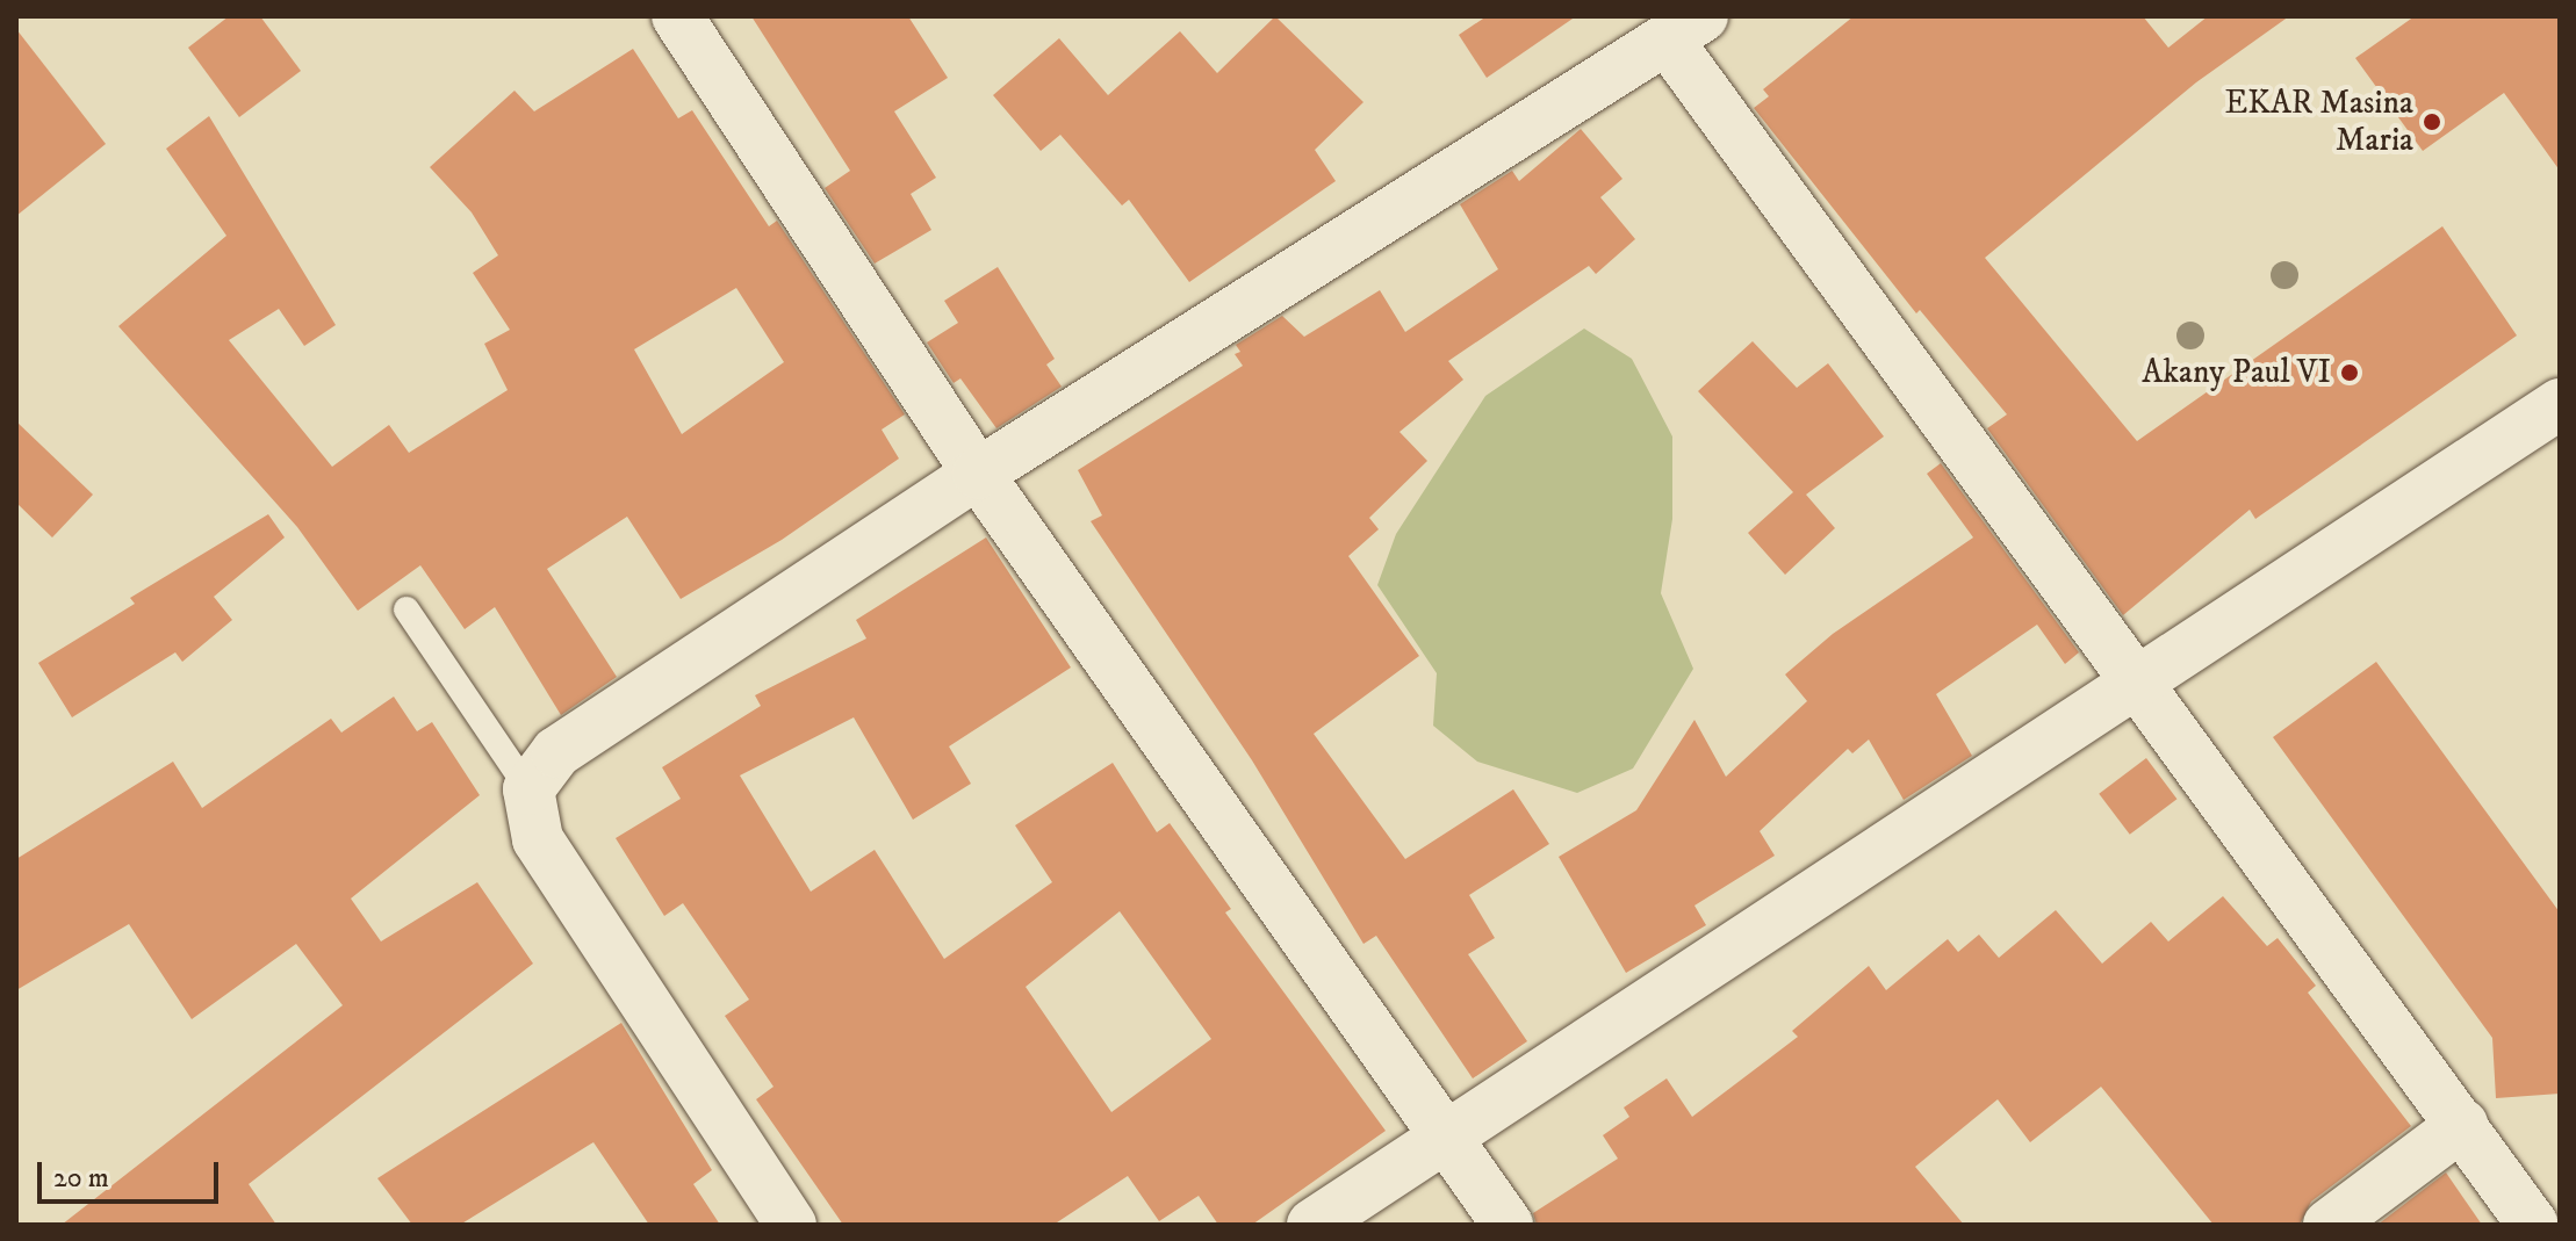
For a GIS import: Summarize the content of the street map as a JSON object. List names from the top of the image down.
{
  "places": ["EKAR Masina Maria", "Akany Paul VI"],
  "scale_bar": "20 m"
}
